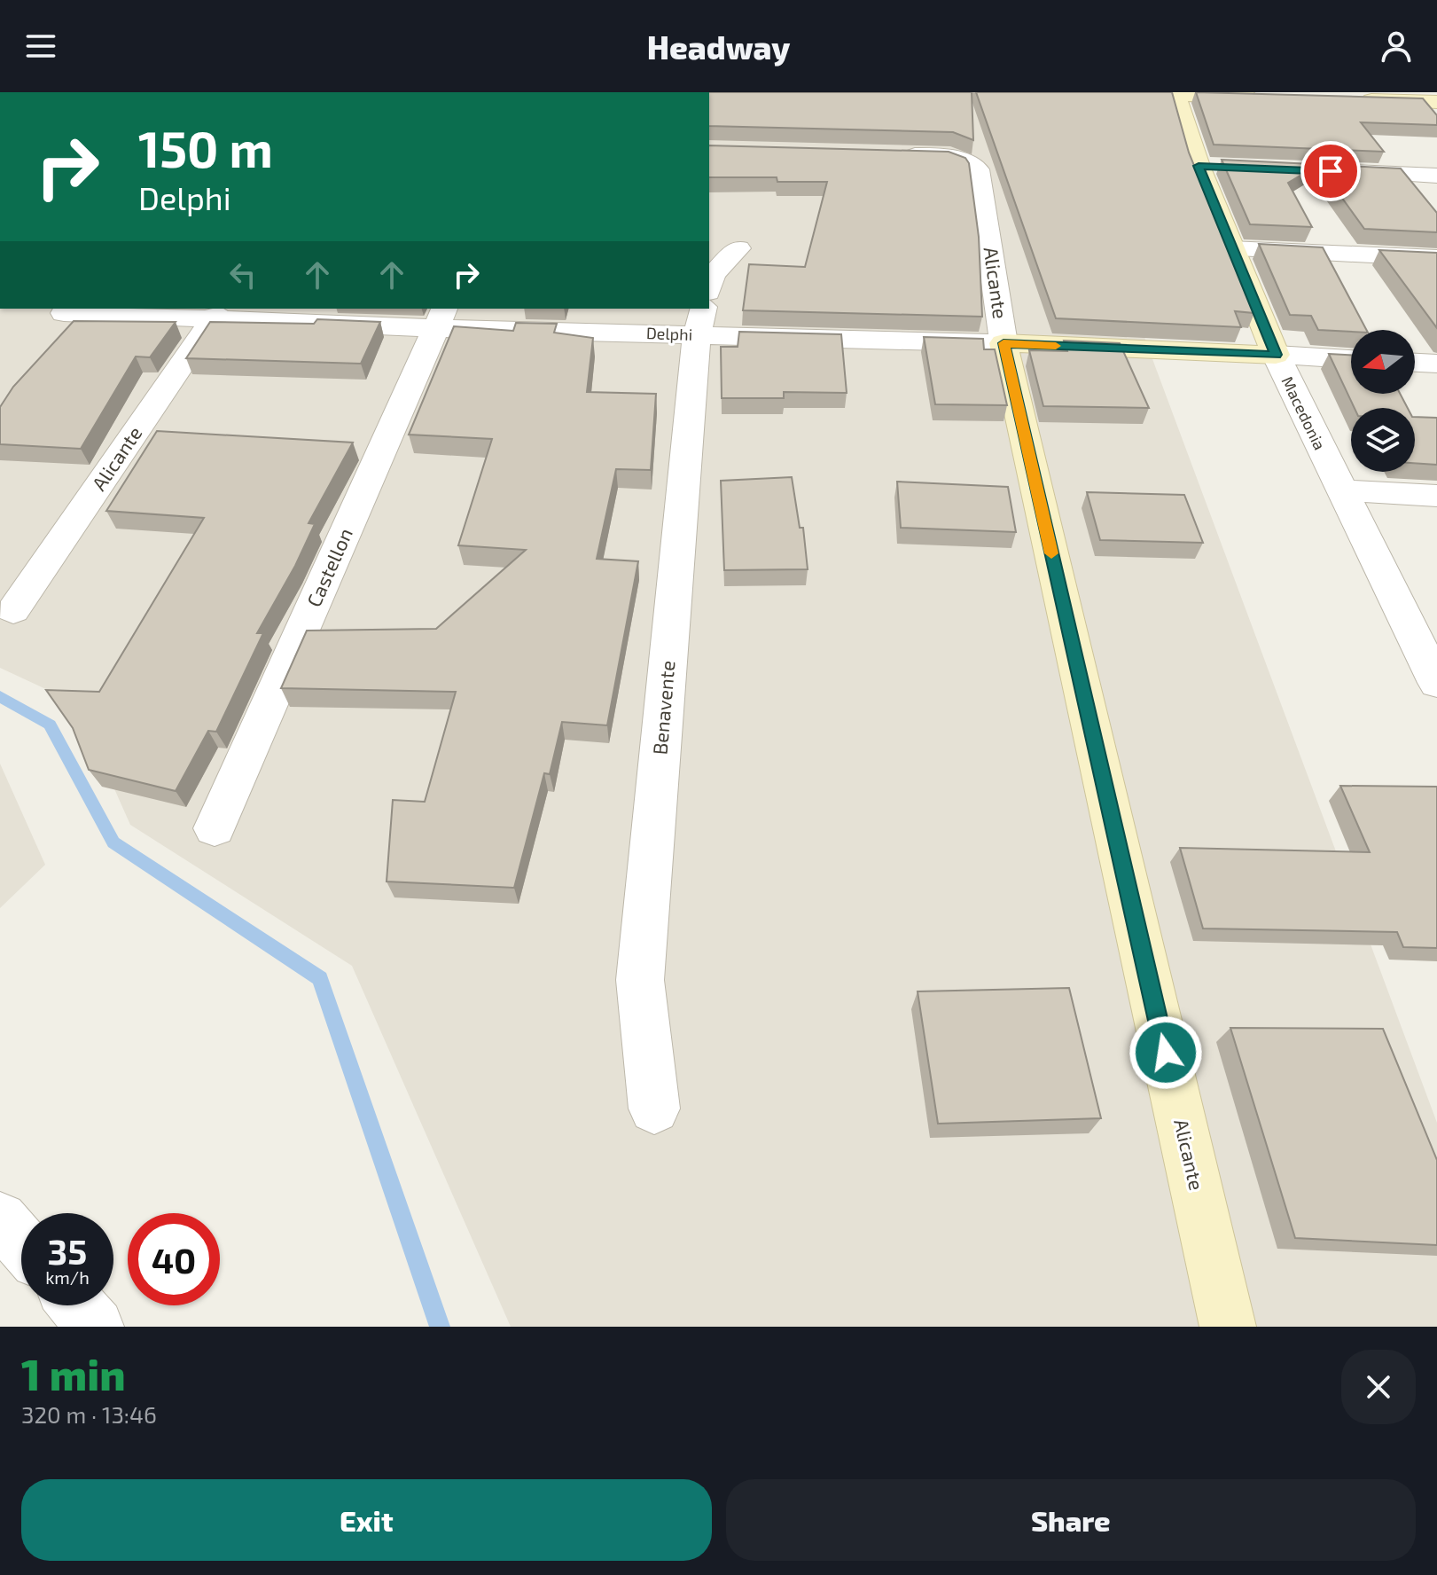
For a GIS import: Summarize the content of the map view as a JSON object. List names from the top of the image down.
{
  "streets": {
    "street": [
      "Alicante",
      "Delphi",
      "Macedonia",
      "Castellon",
      "Benavente"
    ]
  },
  "crossings": [
    ["Alicante", "Delphi"],
    ["Delphi", "Macedonia"],
    ["Delphi", "Castellon"],
    ["Delphi", "Benavente"]
  ],
  "north": "left",
  "page": {
    "header": "Headway",
    "turn": ["150 m", "Delphi"],
    "speed": "35 km/h",
    "limit": "40",
    "heading": ["1 min", "320 m · 13:46"],
    "buttons": ["Exit", "Share"]
  }
}
